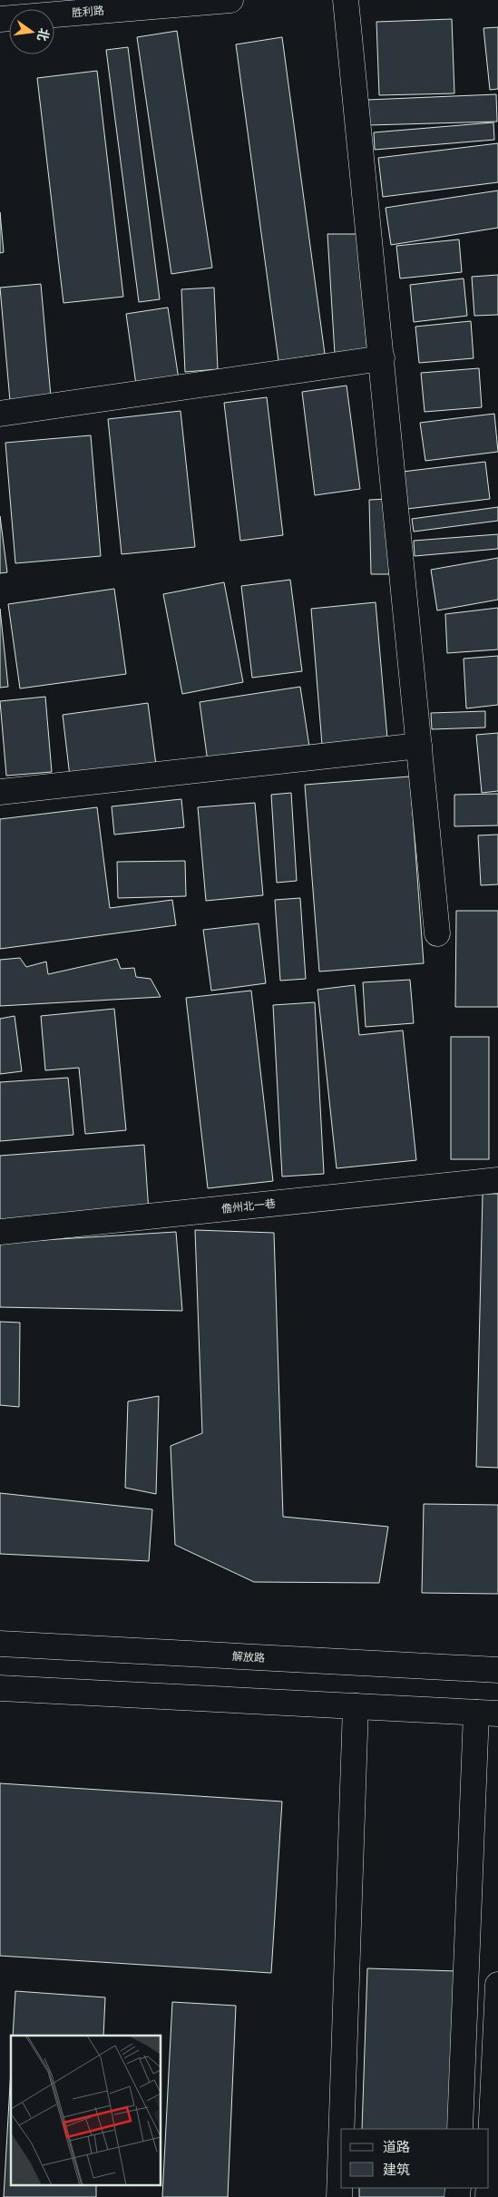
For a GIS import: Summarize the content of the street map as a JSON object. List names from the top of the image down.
{
  "streets": {
    "street": ["胜利路", "儋州北一巷", "解放路"]
  },
  "legend": ["道路", "建筑"],
  "north": "right"
}
